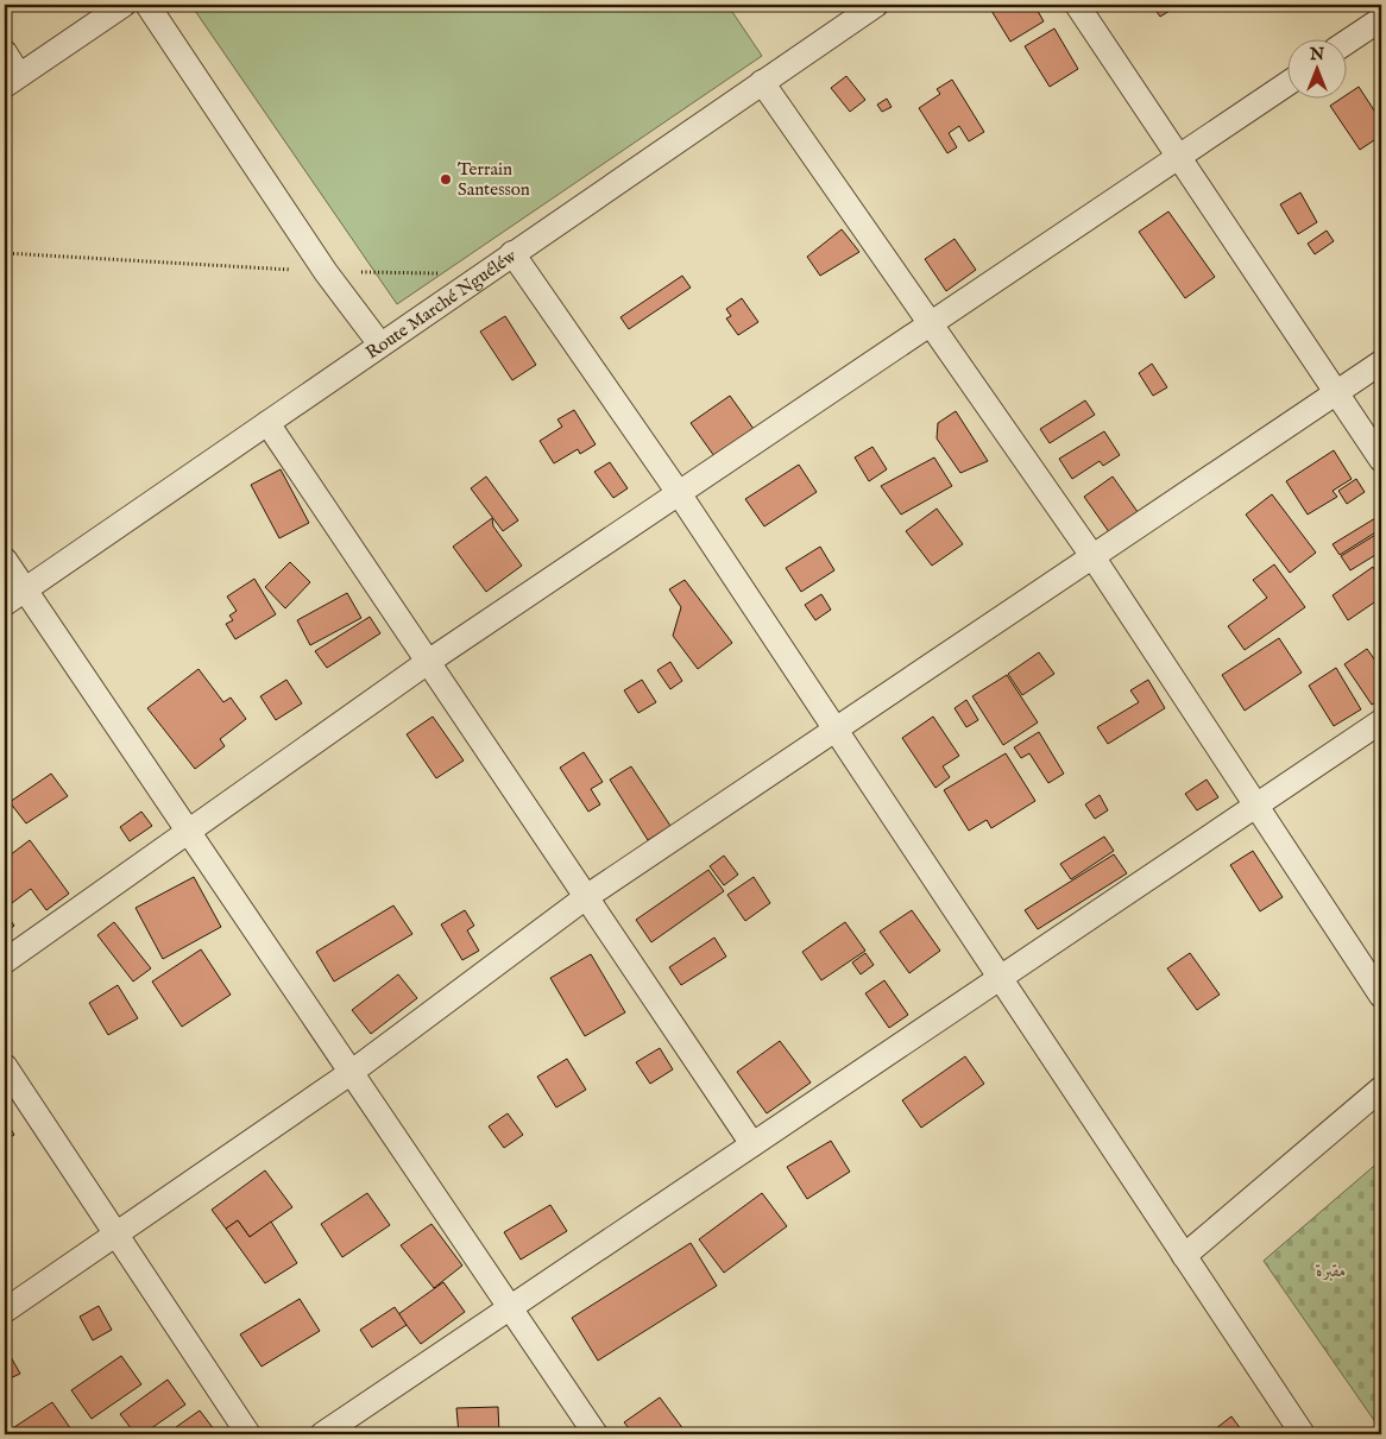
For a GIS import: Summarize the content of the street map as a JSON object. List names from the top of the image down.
{
  "streets": {
    "street": ["Route Marché Nguéléw"]
  },
  "parks": ["مقبرة"],
  "places": ["Terrain Santesson"],
  "north": "top"
}
